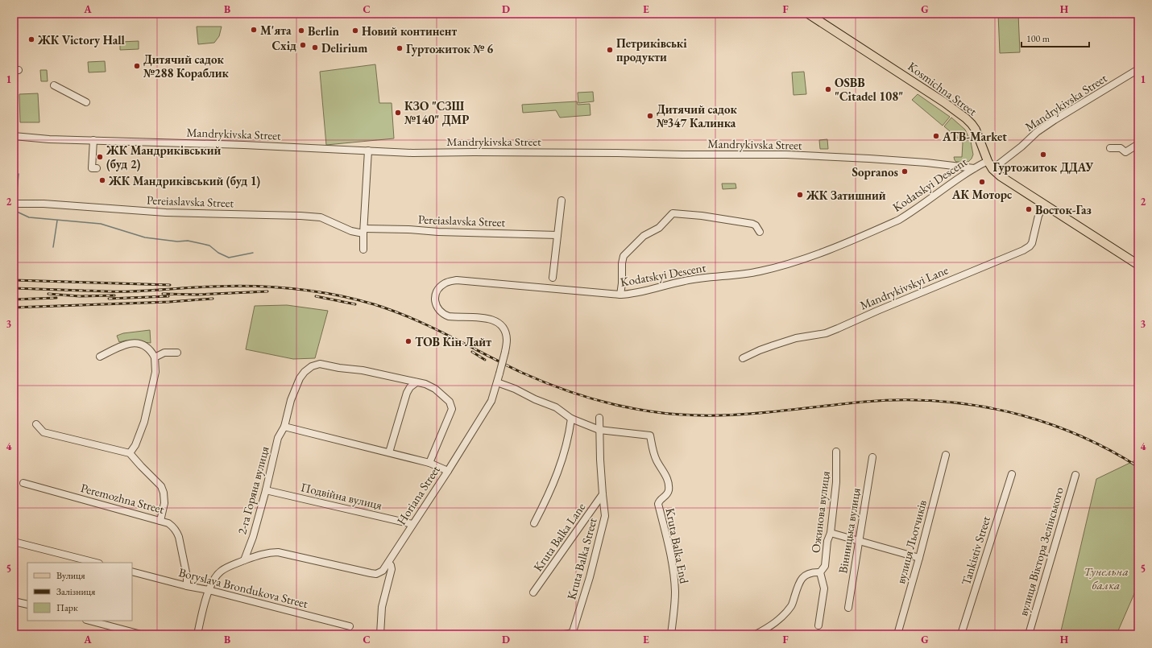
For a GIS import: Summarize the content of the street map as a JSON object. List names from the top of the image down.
{
  "streets": {
    "main road": ["Kosmichna Street"],
    "street": [
      "Mandrykivska Street",
      "Kodatskyi Descent",
      "Pereiaslavska Street",
      "Mandrykivskyi Lane",
      "2-га Горяна вулиця",
      "Horiana Street",
      "Подвійна вулиця",
      "Peremozhna Street",
      "Ожинова вулиця",
      "Вінницька вулиця",
      "Kruta Balka Lane",
      "вулиця Льотчиків",
      "Kruta Balka End",
      "Tankistiv Street",
      "вулиця Віктора Зелінського",
      "Kruta Balka Street",
      "Boryslava Brondukova Street"
    ]
  },
  "crossings": [
    ["Kosmichna Street", "Mandrykivska Street"],
    ["Kosmichna Street", "Kodatskyi Descent"],
    ["Kosmichna Street", "Mandrykivskyi Lane"],
    ["Mandrykivska Street", "Kodatskyi Descent"],
    ["Kodatskyi Descent", "Horiana Street"],
    ["2-га Горяна вулиця", "Подвійна вулиця"],
    ["Horiana Street", "Подвійна вулиця"],
    ["Peremozhna Street", "Boryslava Brondukova Street"],
    ["Kruta Balka Lane", "Kruta Balka Street"],
    ["Kruta Balka End", "Kruta Balka Street"]
  ],
  "parks": ["Тунельна балка"],
  "places": [
    "М'ята",
    "Berlin",
    "Новий континент",
    "ЖК Victory Hall",
    "Схід",
    "Delirium",
    "Гуртожиток № 6",
    "Петриківські продукти",
    "Дитячий садок №288 Кораблик",
    "OSBB \"Citadel 108\"",
    "КЗО \"СЗШ №140\" ДМР",
    "Дитячий садок №347 Калинка",
    "ATB-Market",
    "Гуртожиток ДДАУ",
    "ЖК Мандриківський (буд 2)",
    "Sopranos",
    "ЖК Мандриківський (буд 1)",
    "АК Моторс",
    "ЖК Затишний",
    "Восток-Газ",
    "ТОВ Кін Лайт"
  ],
  "legend": ["Вулиця", "Залізниця", "Парк"],
  "scale_bar": "100 m",
  "grid": {
    "columns": [
      "A",
      "B",
      "C",
      "D",
      "E",
      "F",
      "G",
      "H"
    ],
    "rows": [
      "1",
      "2",
      "3",
      "4",
      "5"
    ]
  }
}
